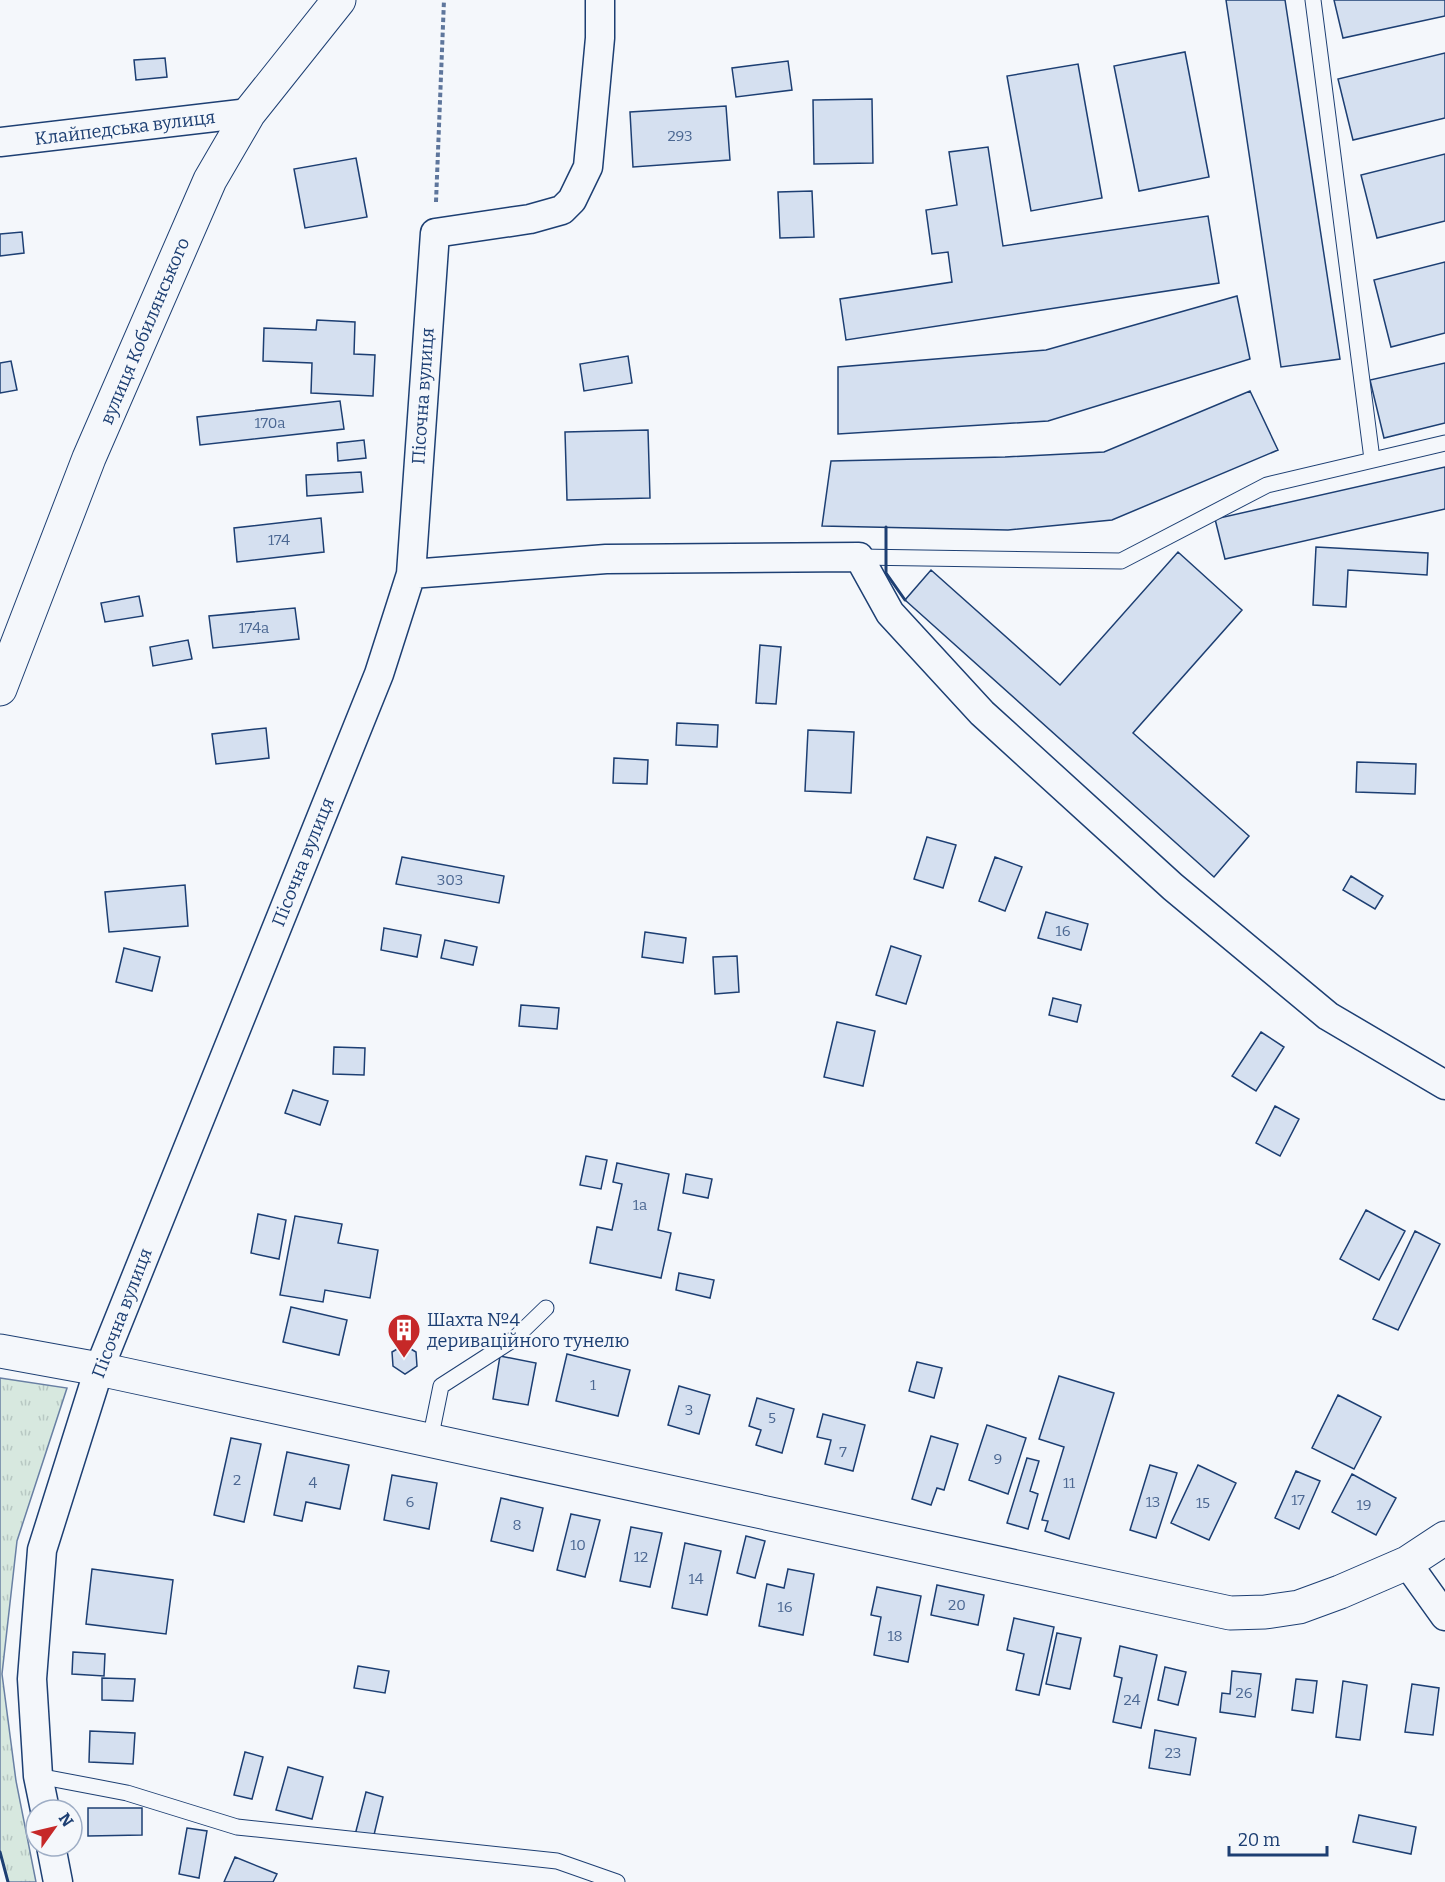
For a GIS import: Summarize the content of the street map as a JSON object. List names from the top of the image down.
{
  "streets": {
    "street": ["Клайпедська вулиця", "вулиця Кобилянського", "Пісочна вулиця"]
  },
  "crossings": [
    ["Клайпедська вулиця", "вулиця Кобилянського"]
  ],
  "places": {
    "building": ["Шахта №4 дериваційного тунелю"]
  },
  "house_numbers": [
    "293",
    "170а",
    "174",
    "174а",
    "303",
    "16",
    "1а",
    "1",
    "3",
    "5",
    "7",
    "9",
    "2",
    "4",
    "11",
    "17",
    "6",
    "13",
    "15",
    "19",
    "8",
    "10",
    "12",
    "14",
    "20",
    "16",
    "18",
    "26",
    "24",
    "23"
  ],
  "scale_bar": "20 m",
  "north": "top right"
}
